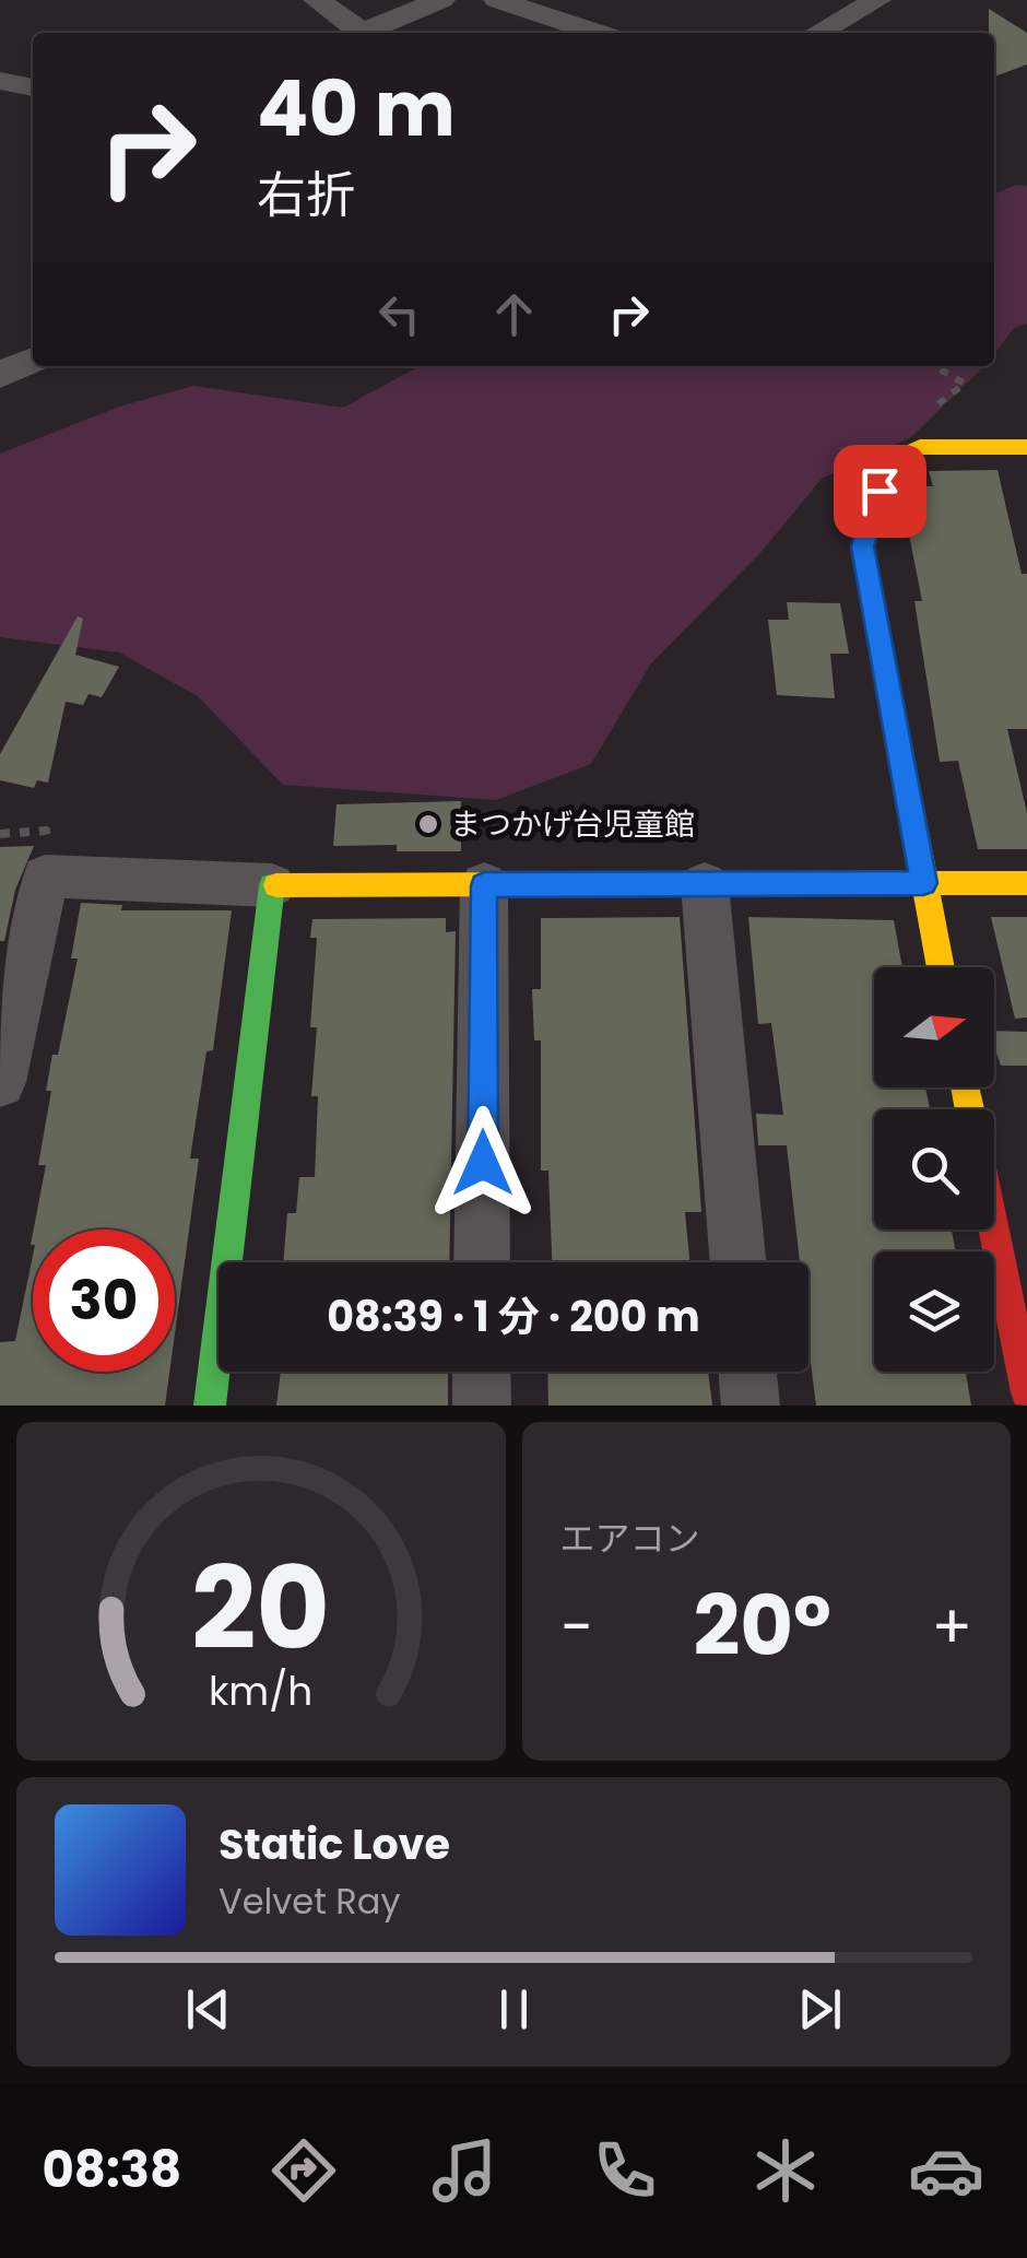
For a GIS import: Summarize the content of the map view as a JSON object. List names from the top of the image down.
{
  "places": ["まつかげ台児童館"],
  "north": "right",
  "page": {
    "turn": ["40 m", "右折"],
    "limit": "30",
    "trip": "08:39 · 1 分 · 200 m",
    "tile": "エアコン",
    "heat": ["−", "20°", "+"],
    "song": ["Static Love", "Velvet Ray"],
    "tabs": "08:38",
    "gauge": ["20", "km/h"]
  }
}
